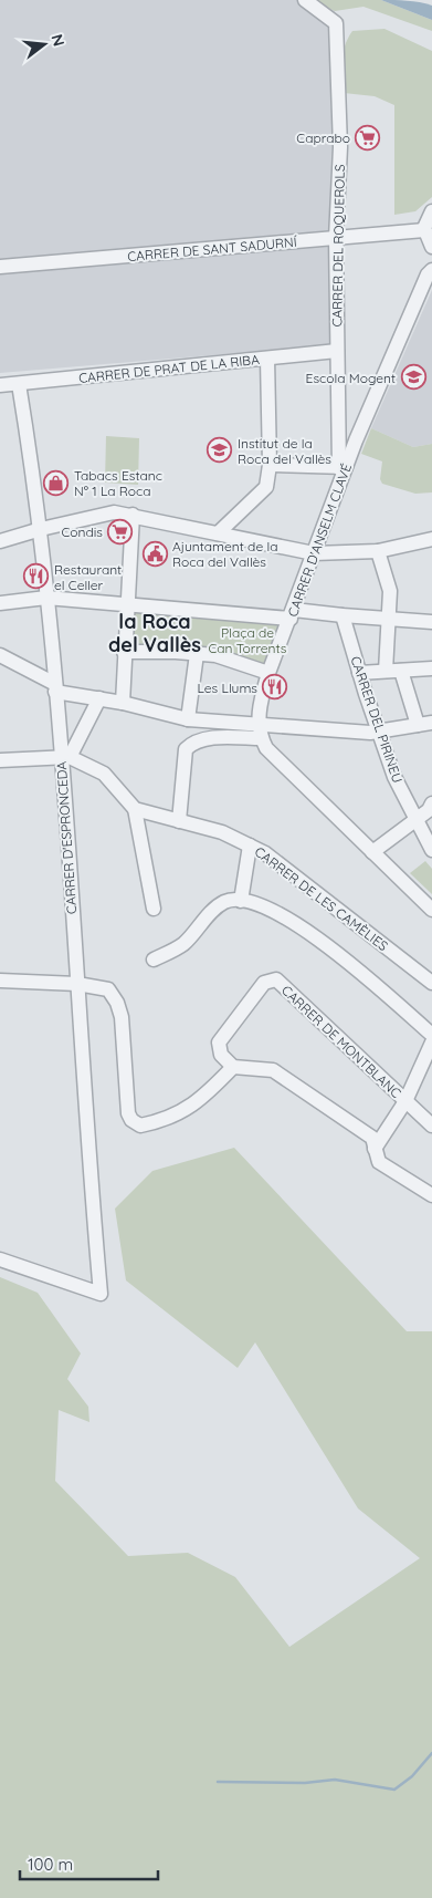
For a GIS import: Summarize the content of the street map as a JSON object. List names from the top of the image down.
{
  "streets": {
    "street": [
      "CARRER DEL ROQUEROLS",
      "CARRER DE SANT SADURNÍ",
      "CARRER DE PRAT DE LA RIBA",
      "CARRER D'ANSELM CLAVÉ",
      "CARRER DEL PIRINEU",
      "CARRER D'ESPRONCEDA",
      "CARRER DE LES CAMÈLIES",
      "CARRER DE MONTBLANC"
    ]
  },
  "crossings": [
    ["CARRER DEL ROQUEROLS", "CARRER DE SANT SADURNÍ"],
    ["CARRER DEL ROQUEROLS", "CARRER DE PRAT DE LA RIBA"],
    ["CARRER DEL ROQUEROLS", "CARRER D'ANSELM CLAVÉ"],
    ["CARRER DE SANT SADURNÍ", "CARRER D'ANSELM CLAVÉ"],
    ["CARRER DE PRAT DE LA RIBA", "CARRER D'ESPRONCEDA"]
  ],
  "districts": ["la Roca del Vallès"],
  "parks": ["Plaça de Can Torrents"],
  "places": {
    "supermarket": ["Caprabo", "Condis"],
    "school or university": ["Escola Mogent", "Institut de la Roca del Vallès"],
    "shop": ["Tabacs Estanc Nº 1 La Roca"],
    "public building": ["Ajuntament de la Roca del Vallès"],
    "restaurant": ["Restaurant el Celler", "Les Llums"]
  },
  "scale_bar": "100 m",
  "north": "right"
}
